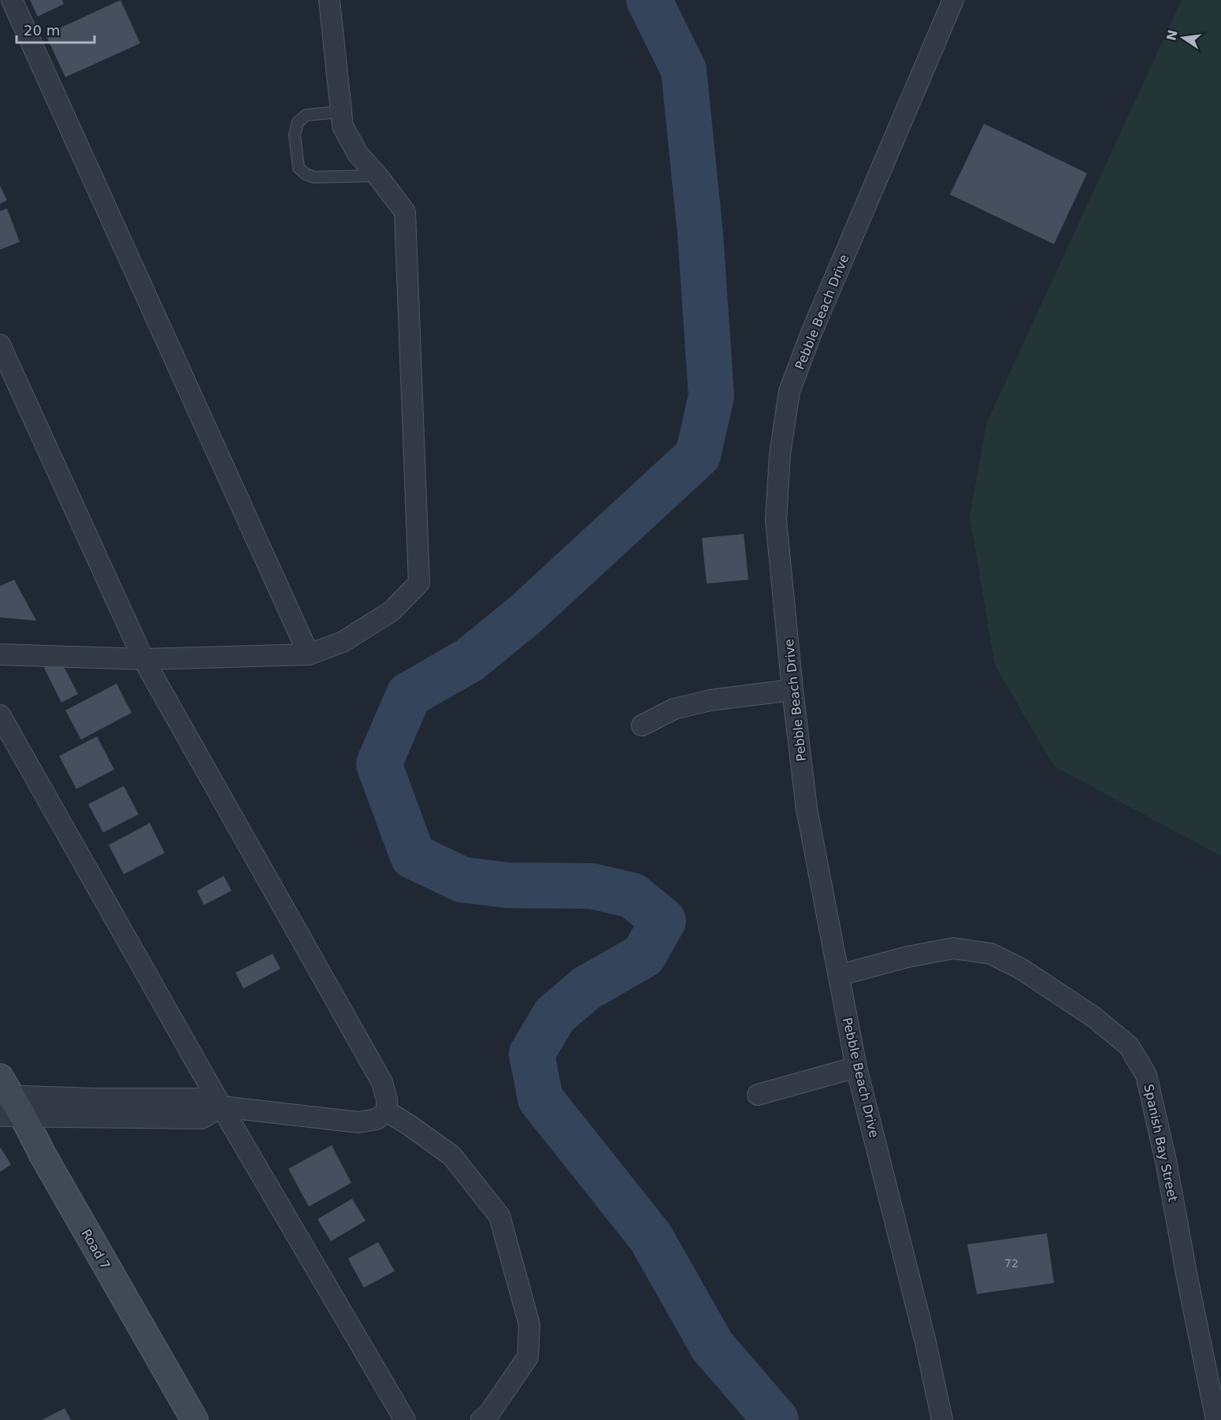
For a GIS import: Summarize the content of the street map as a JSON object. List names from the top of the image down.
{
  "streets": {
    "street": ["Pebble Beach Drive", "Spanish Bay Street", "Road 7"]
  },
  "crossings": [
    ["Pebble Beach Drive", "Spanish Bay Street"]
  ],
  "house_numbers": ["72"],
  "scale_bar": "20 m",
  "north": "left"
}
